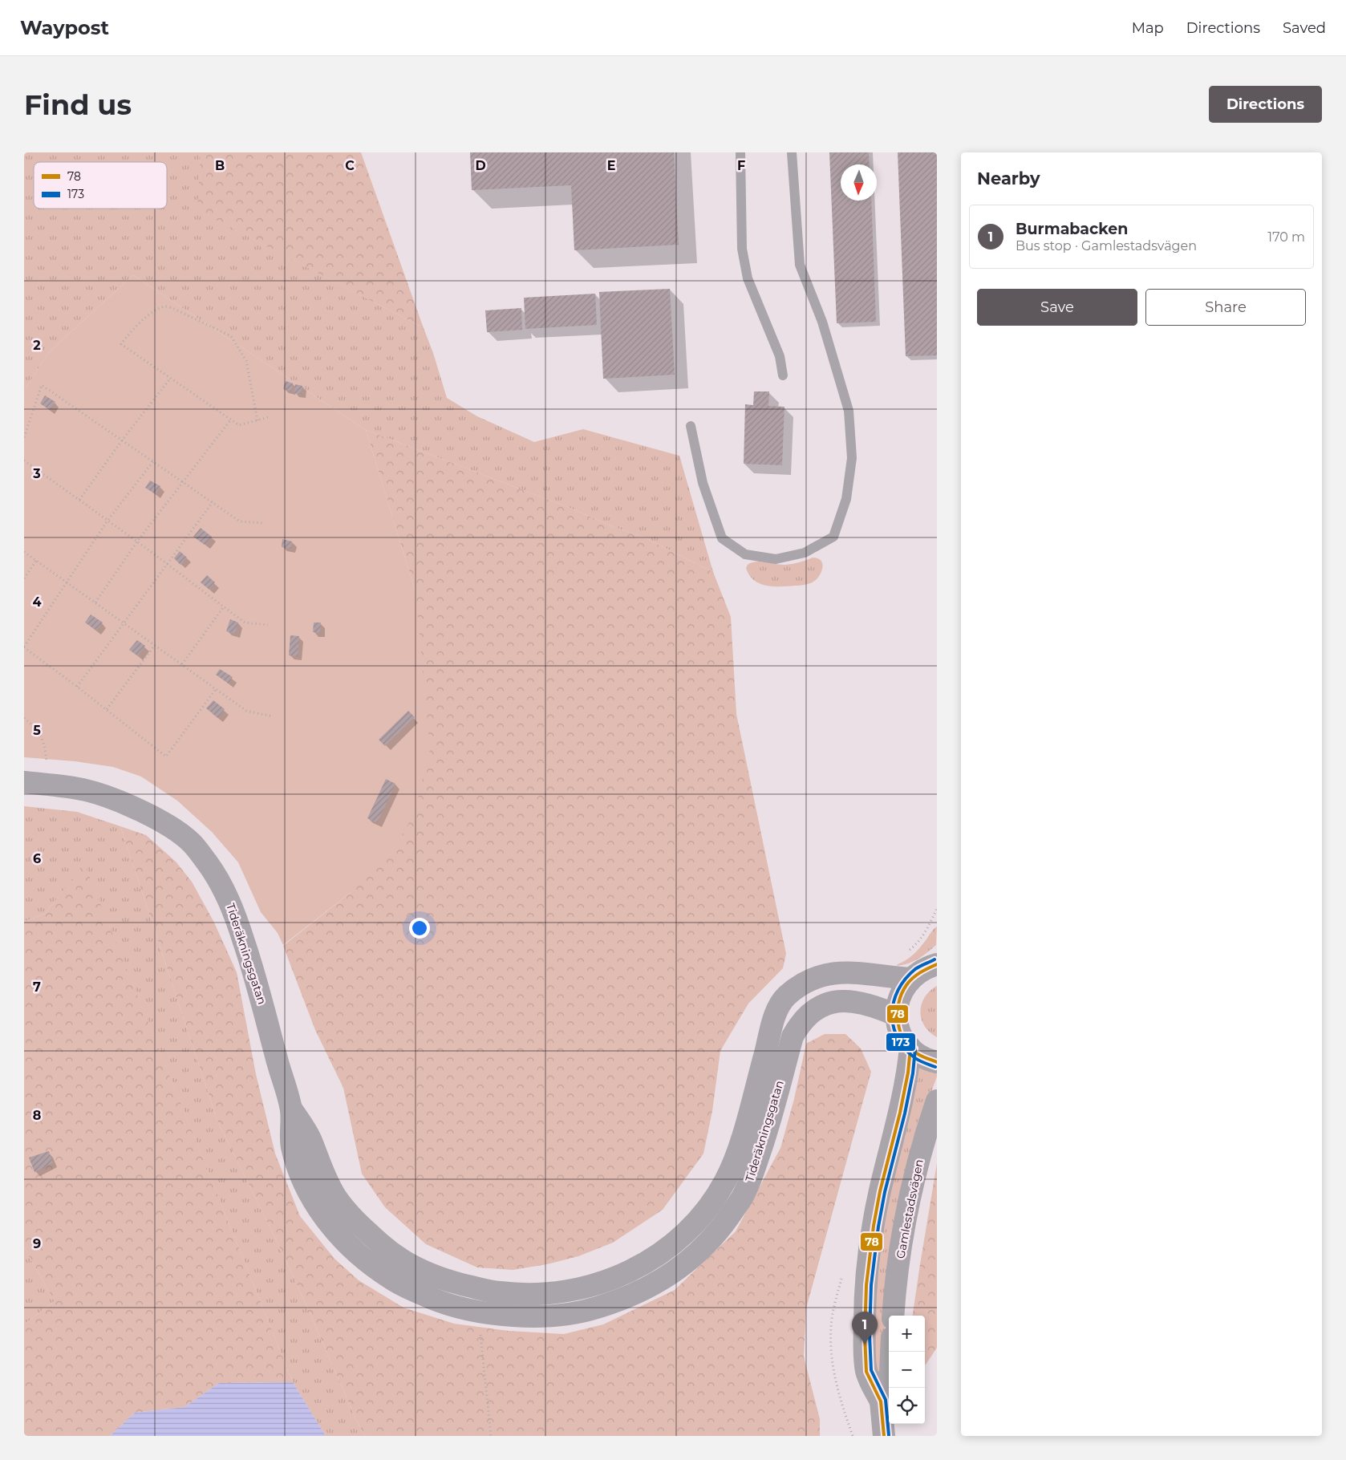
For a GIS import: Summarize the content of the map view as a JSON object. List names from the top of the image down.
{
  "streets": {
    "street": ["Tideräkningsgatan", "Gamlestadsvägen"]
  },
  "lines": ["transit line 173", "transit line 78"],
  "legend": ["78", "173"],
  "north": "bottom",
  "page": {
    "header": "Waypost",
    "nav": ["Map", "Directions", "Saved"],
    "buttons": [
      "Directions",
      ["Save", "Share"]
    ],
    "title": "Find us",
    "heading": "Nearby",
    "list": [
      {
        "mark": "1",
        "name": "Burmabacken",
        "note": "Bus stop · Gamlestadsvägen",
        "value": "170 m"
      }
    ],
    "pins": "1",
    "map_buttons": ["+", "−"]
  },
  "grid": {
    "columns": [
      "B",
      "C",
      "D",
      "E",
      "F"
    ],
    "rows": [
      "2",
      "3",
      "4",
      "5",
      "6",
      "7",
      "8",
      "9"
    ]
  }
}
